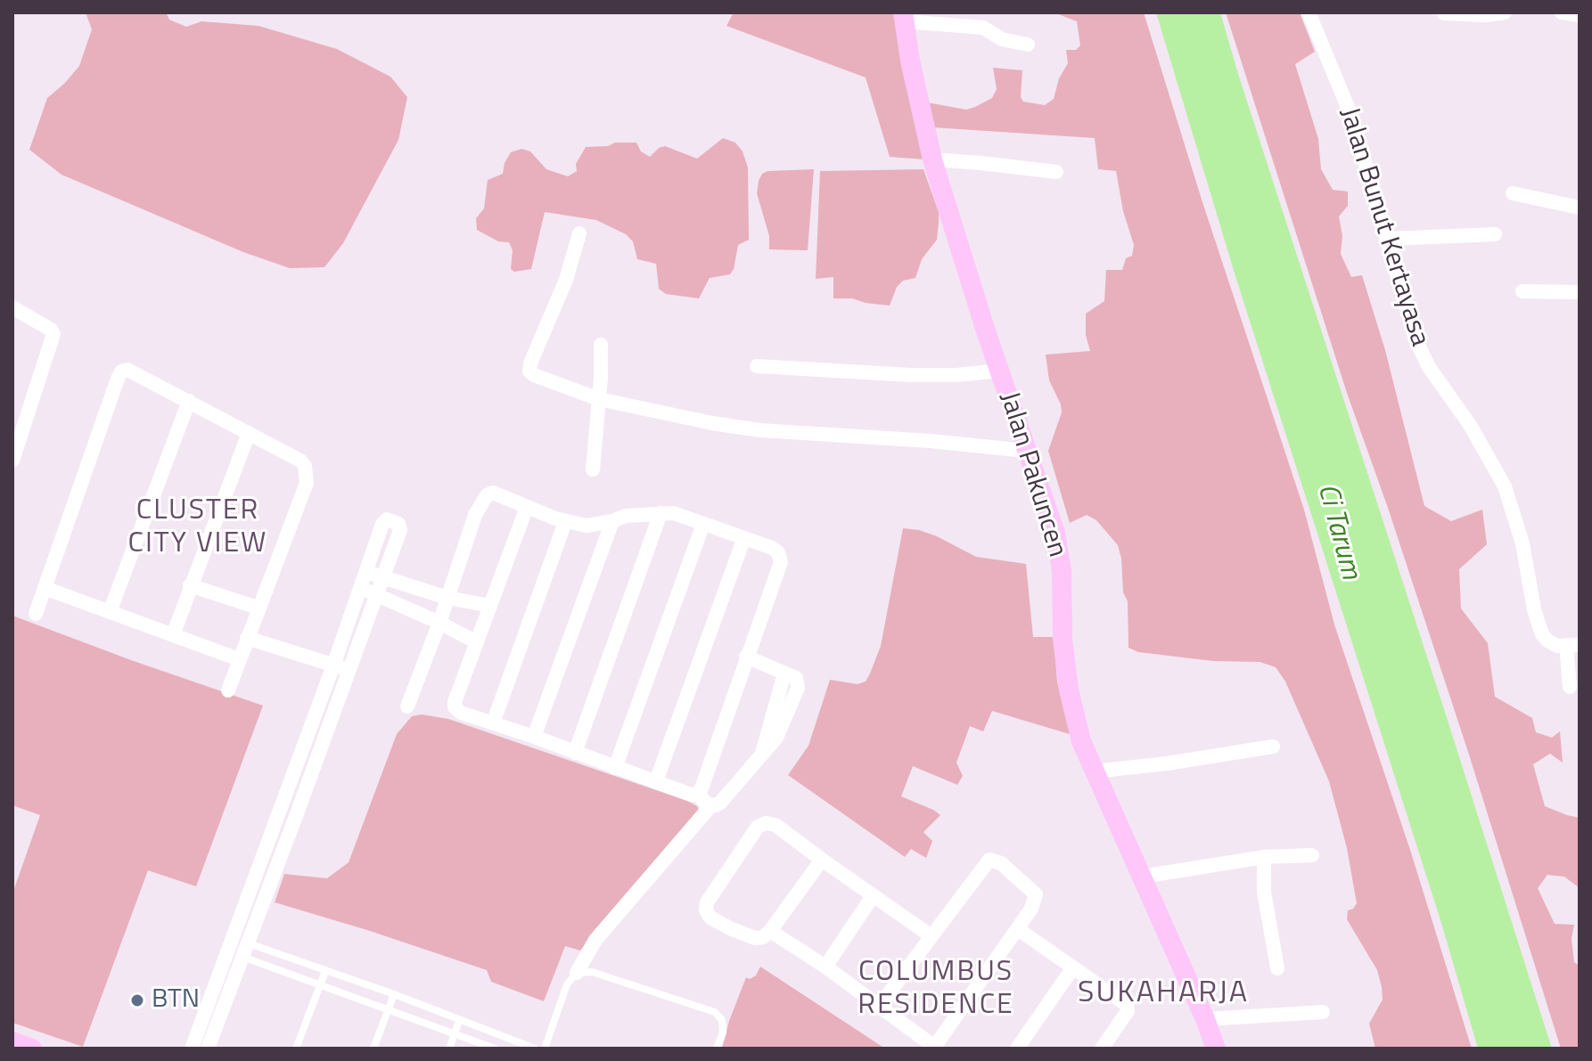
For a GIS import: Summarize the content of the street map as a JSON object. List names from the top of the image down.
{
  "streets": {
    "street": ["Jalan Bunut Kertayasa", "Jalan Pakuncen"]
  },
  "districts": ["CLUSTER CITY VIEW", "COLUMBUS RESIDENCE", "SUKAHARJA"],
  "water": ["Ci Tarum"],
  "places": ["BTN"]
}
